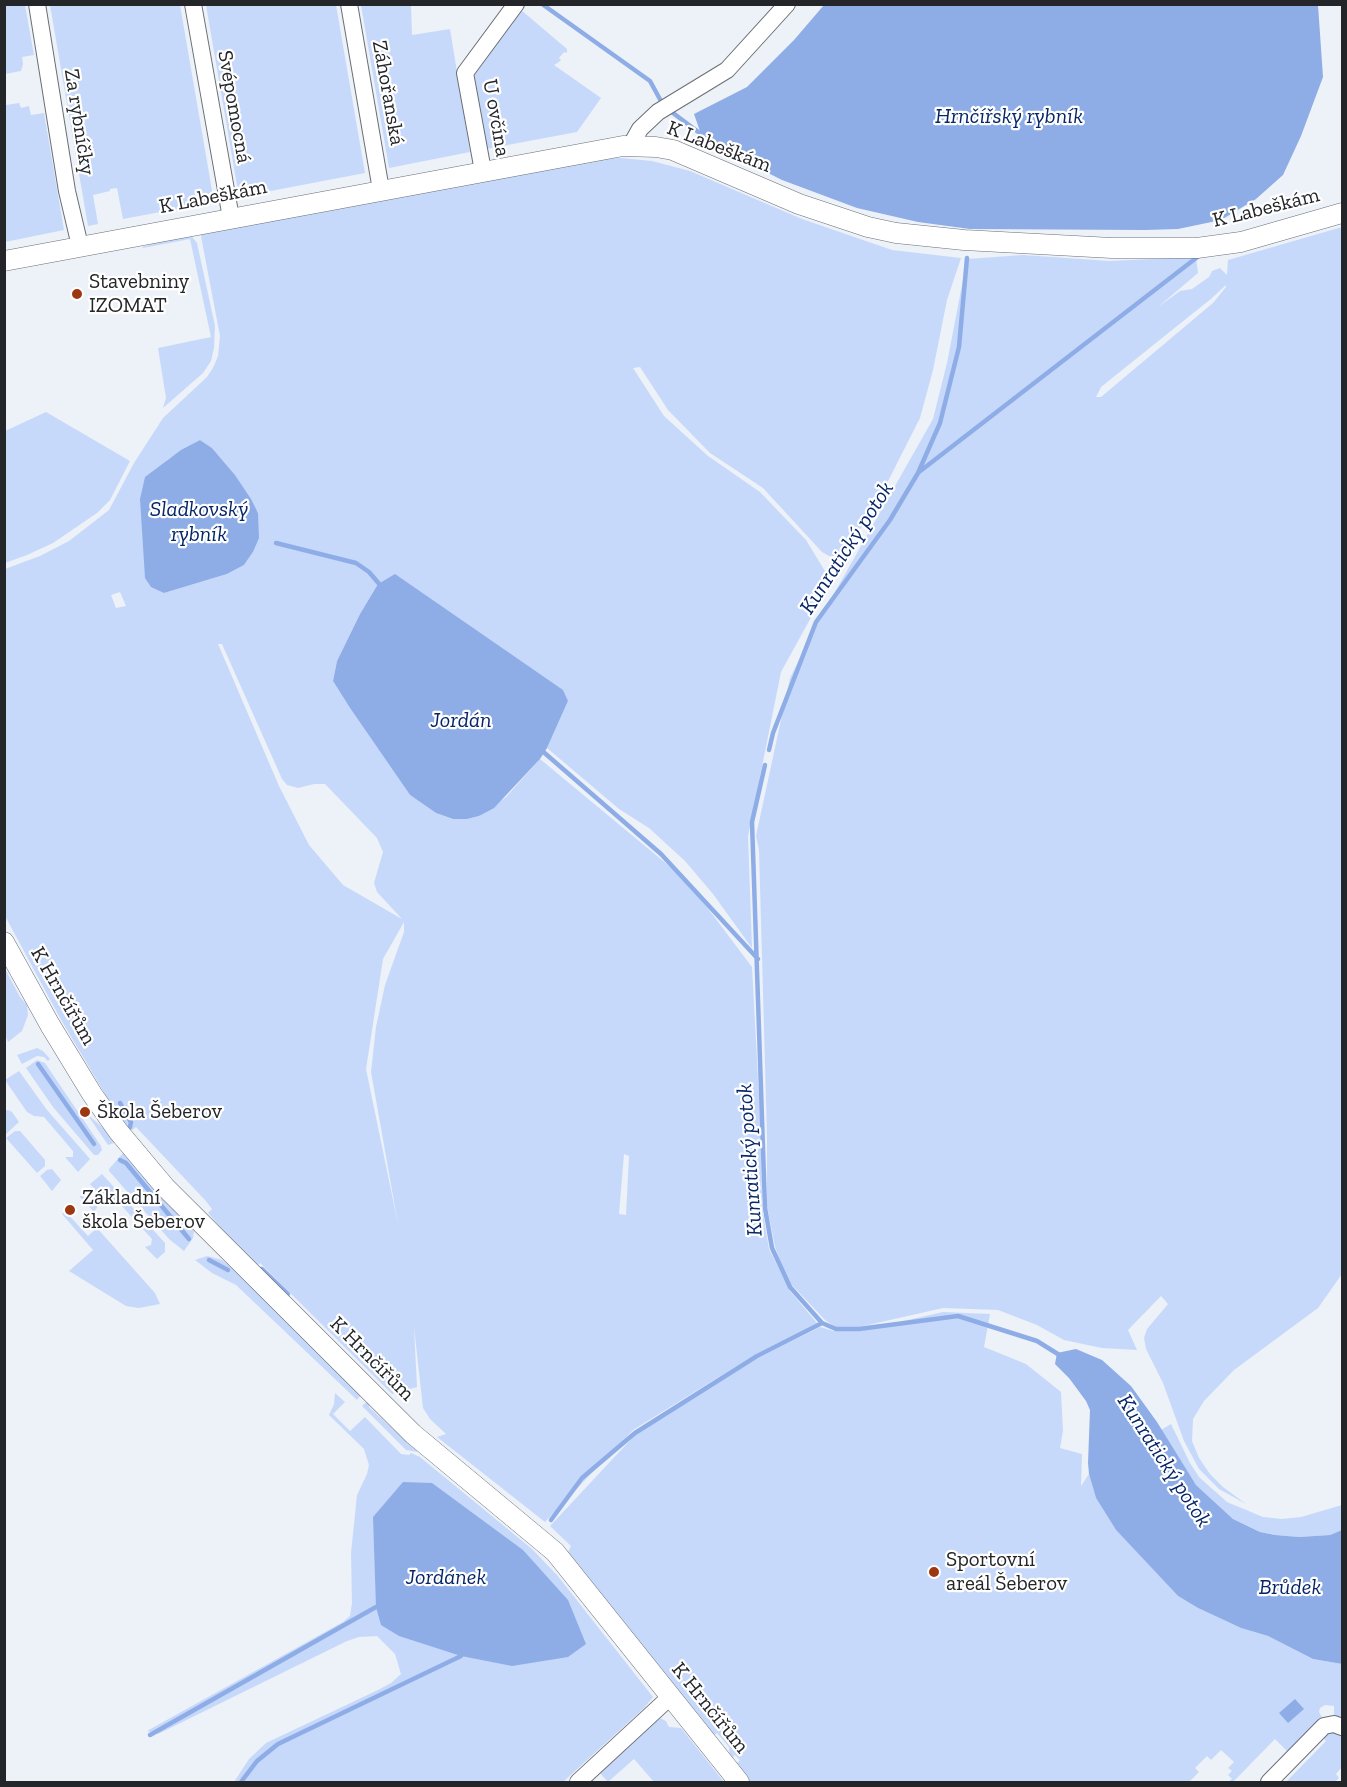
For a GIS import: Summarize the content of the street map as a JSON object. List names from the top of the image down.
{
  "streets": {
    "street": [
      "Záhořanská",
      "Svépomocná",
      "U ovčína",
      "Za rybníčky",
      "K Labeškám",
      "K Hrnčířům"
    ]
  },
  "crossings": [
    ["Záhořanská", "K Labeškám"],
    ["Svépomocná", "K Labeškám"],
    ["U ovčína", "K Labeškám"],
    ["Za rybníčky", "K Labeškám"]
  ],
  "water": [
    "Hrnčířský rybník",
    "Sladkovský rybník",
    "Kunratický potok",
    "Jordán",
    "Jordánek",
    "Brůdek"
  ],
  "places": [
    "Stavebniny IZOMAT",
    "Škola Šeberov",
    "Základní škola Šeberov",
    "Sportovní areál Šeberov"
  ]
}
